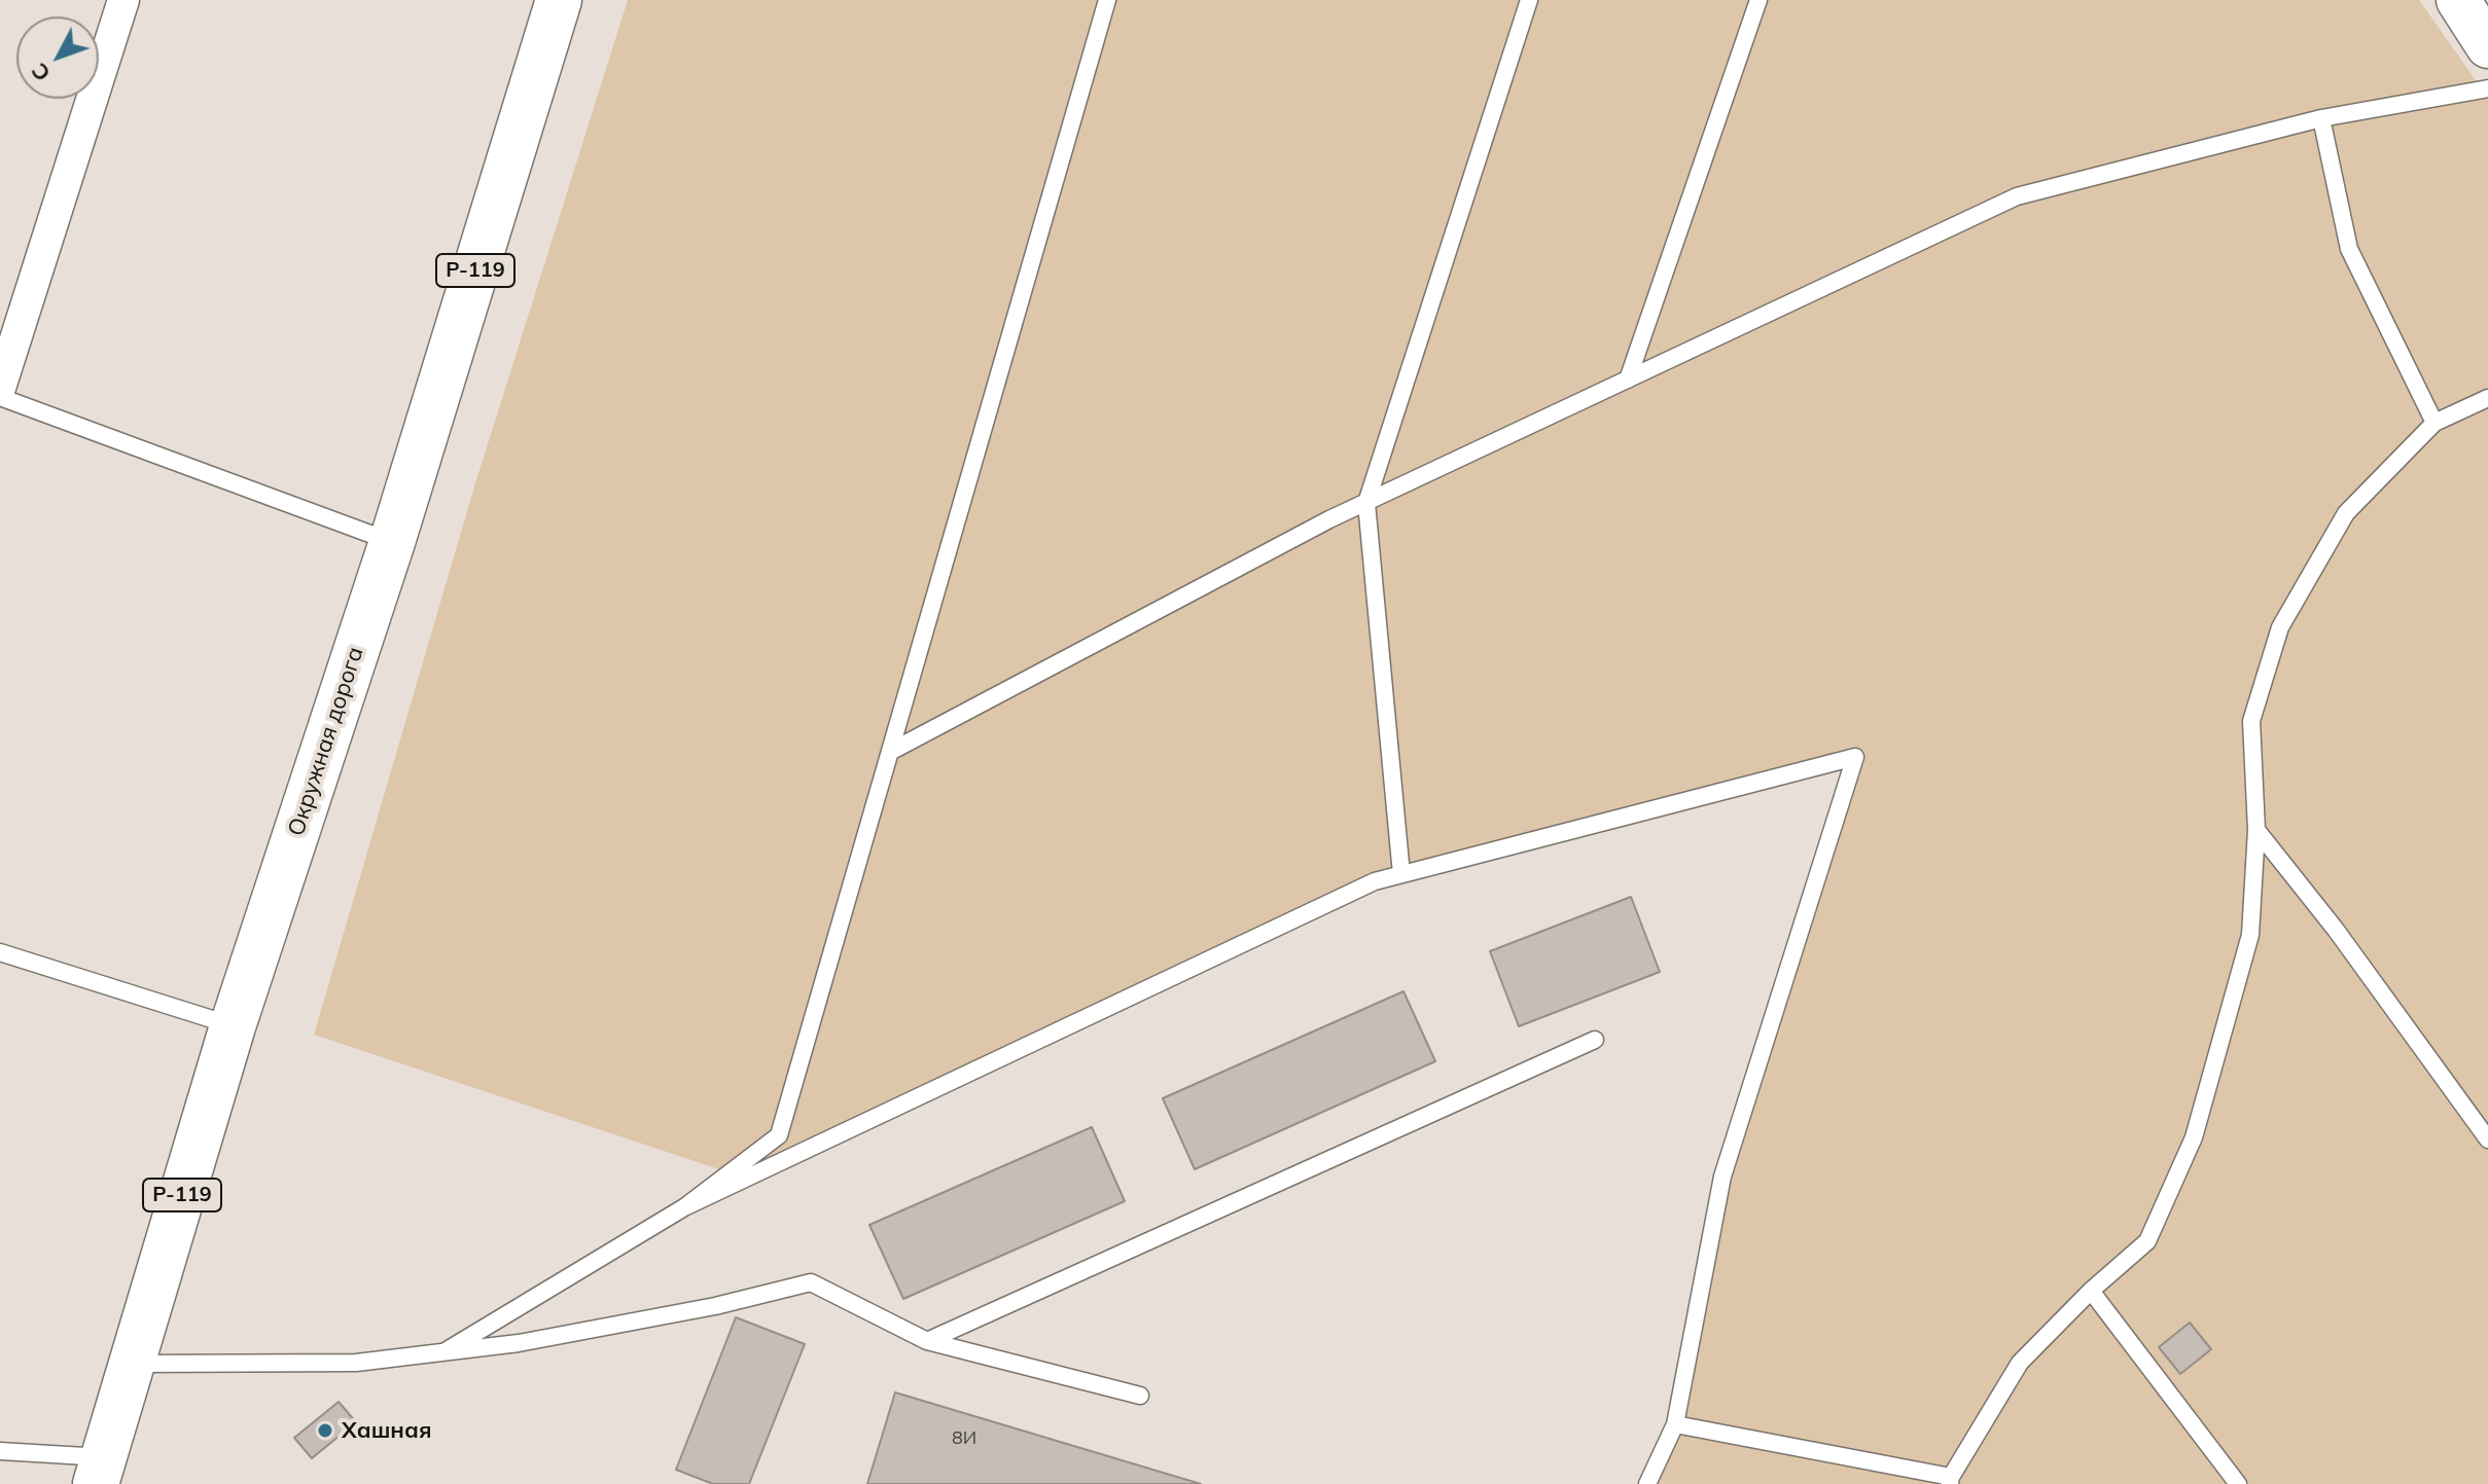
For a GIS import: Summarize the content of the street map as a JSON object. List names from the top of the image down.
{
  "streets": {
    "highway": ["Р-119", "Окружная дорога"]
  },
  "places": ["Хашная"],
  "house_numbers": ["8И"],
  "north": "bottom left"
}
